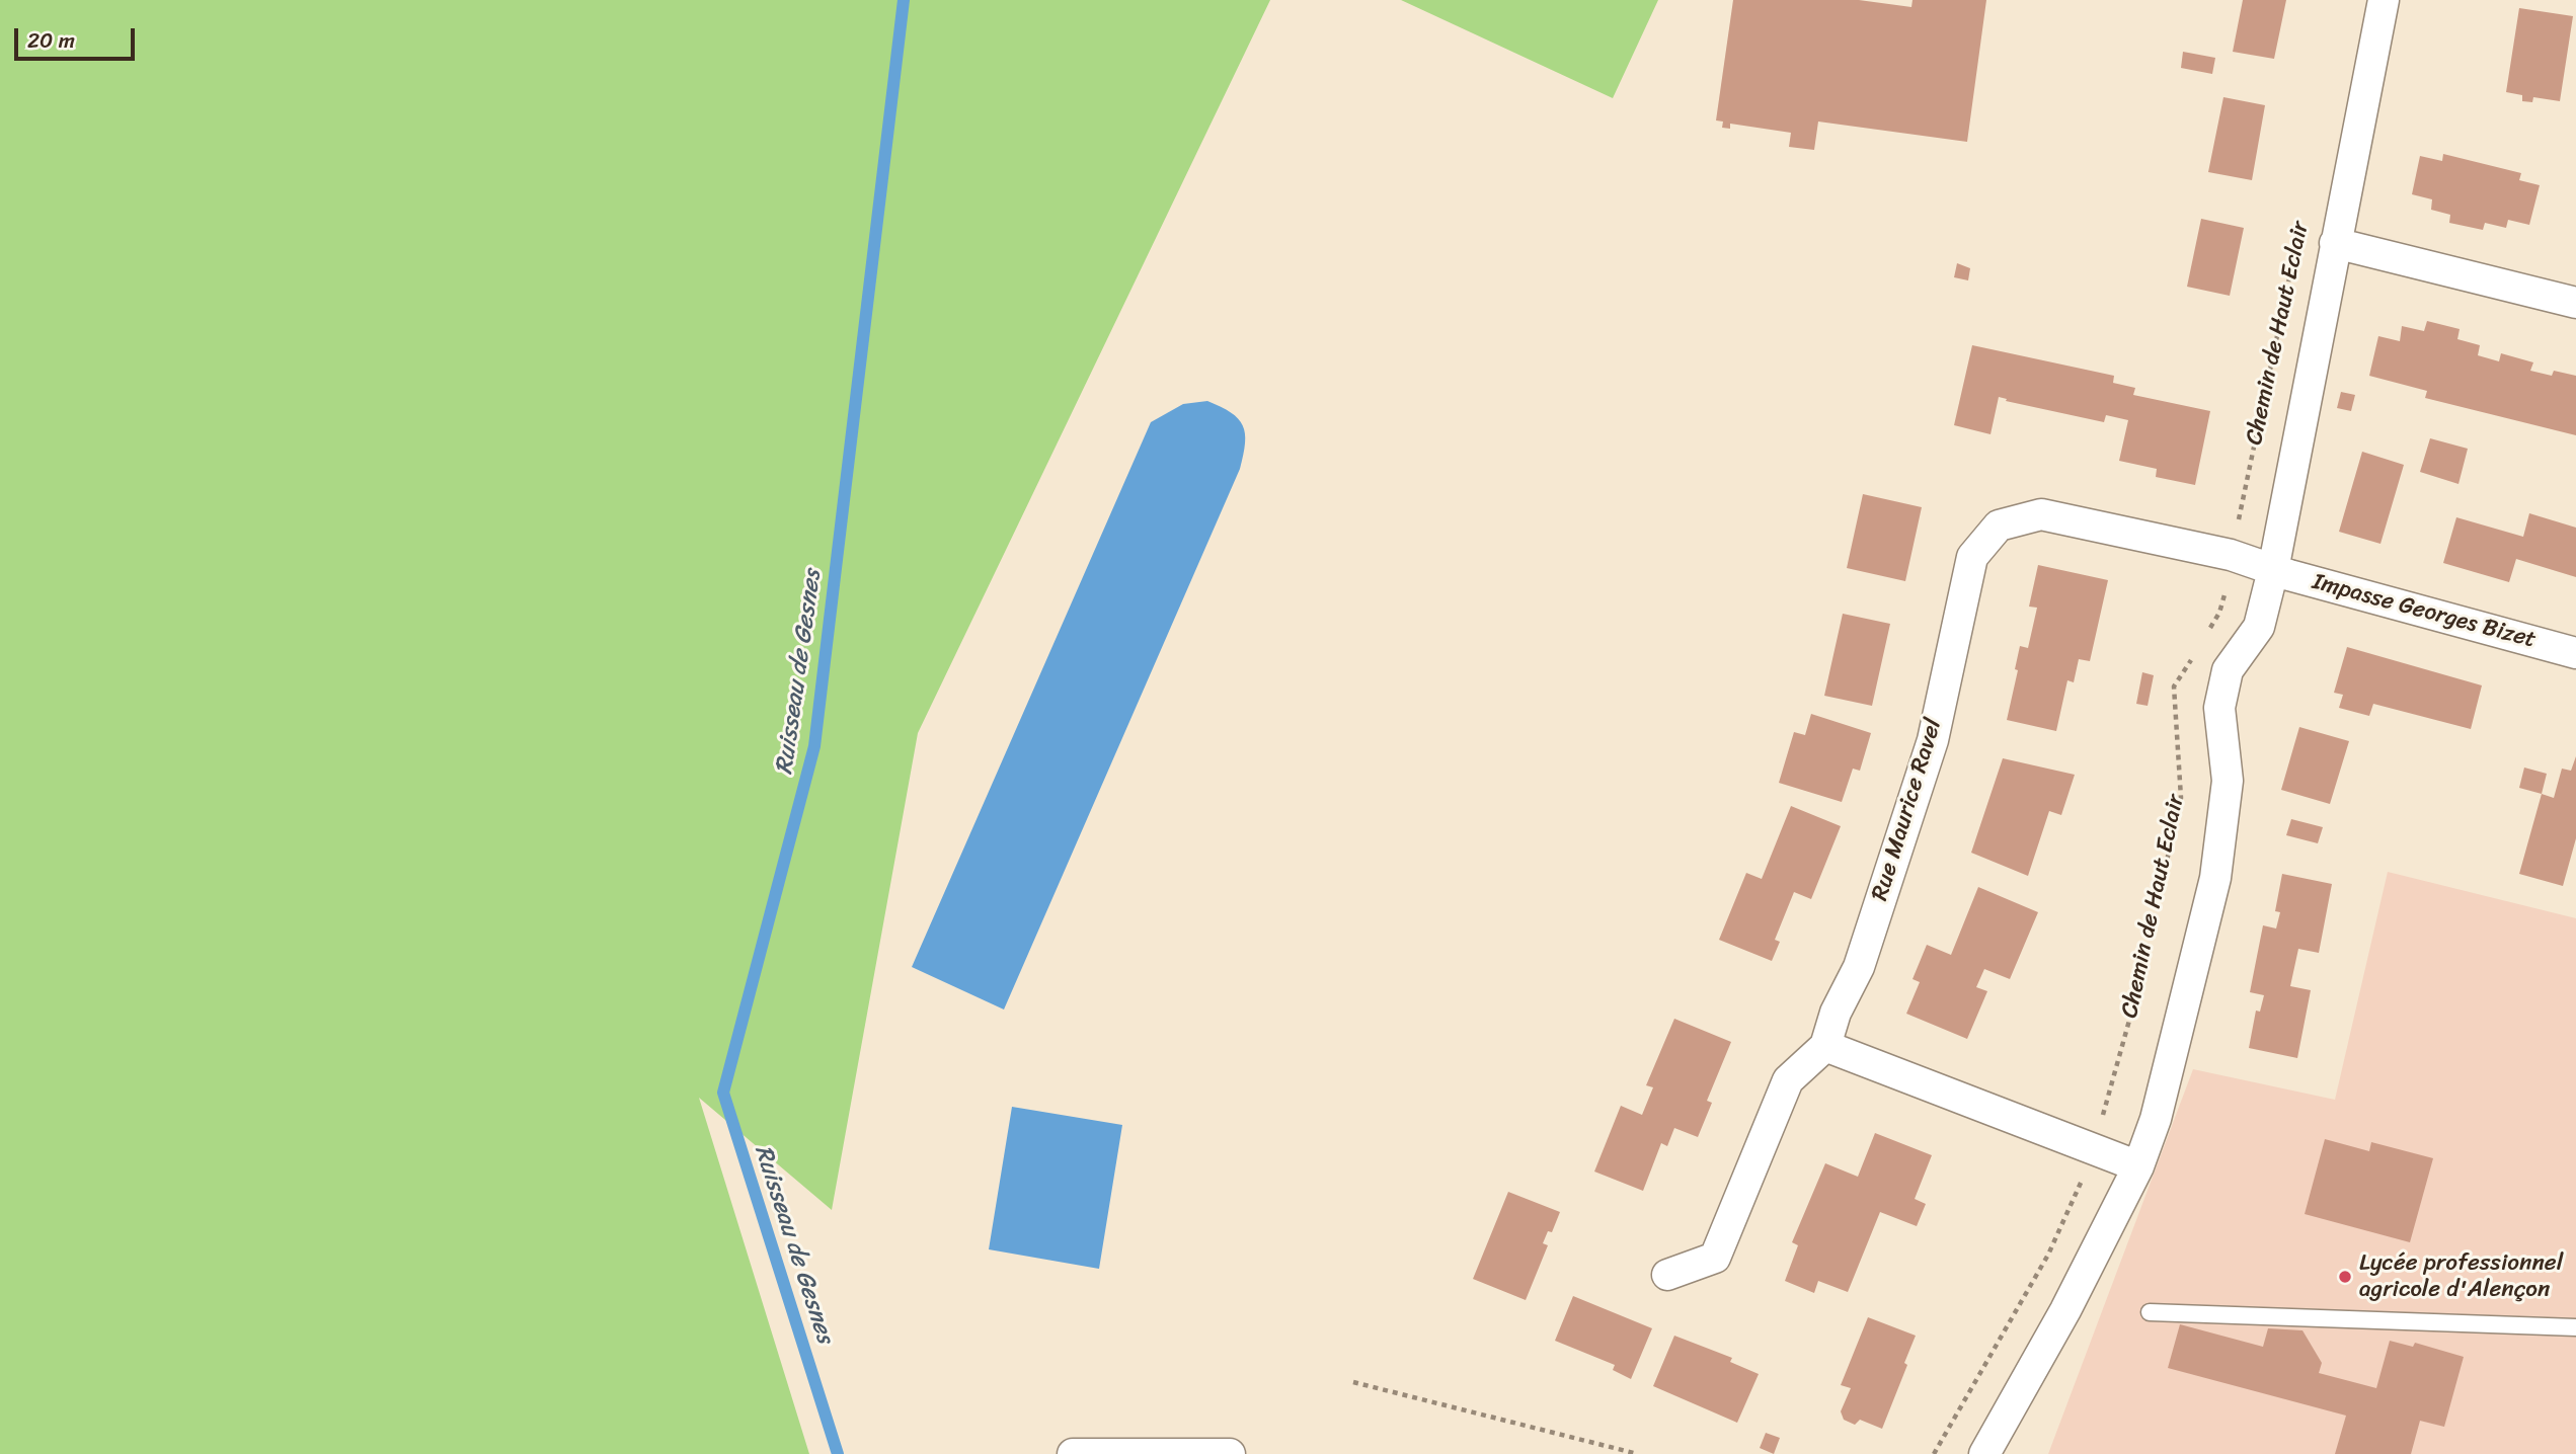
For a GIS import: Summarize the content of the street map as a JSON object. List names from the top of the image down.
{
  "streets": {
    "street": ["Chemin de Haut Eclair", "Impasse Georges Bizet", "Rue Maurice Ravel"]
  },
  "crossings": [
    ["Chemin de Haut Eclair", "Impasse Georges Bizet"],
    ["Chemin de Haut Eclair", "Rue Maurice Ravel"],
    ["Impasse Georges Bizet", "Rue Maurice Ravel"]
  ],
  "water": ["Ruisseau de Gesnes"],
  "places": ["Lycée professionnel agricole d'Alençon"],
  "scale_bar": "20 m"
}
